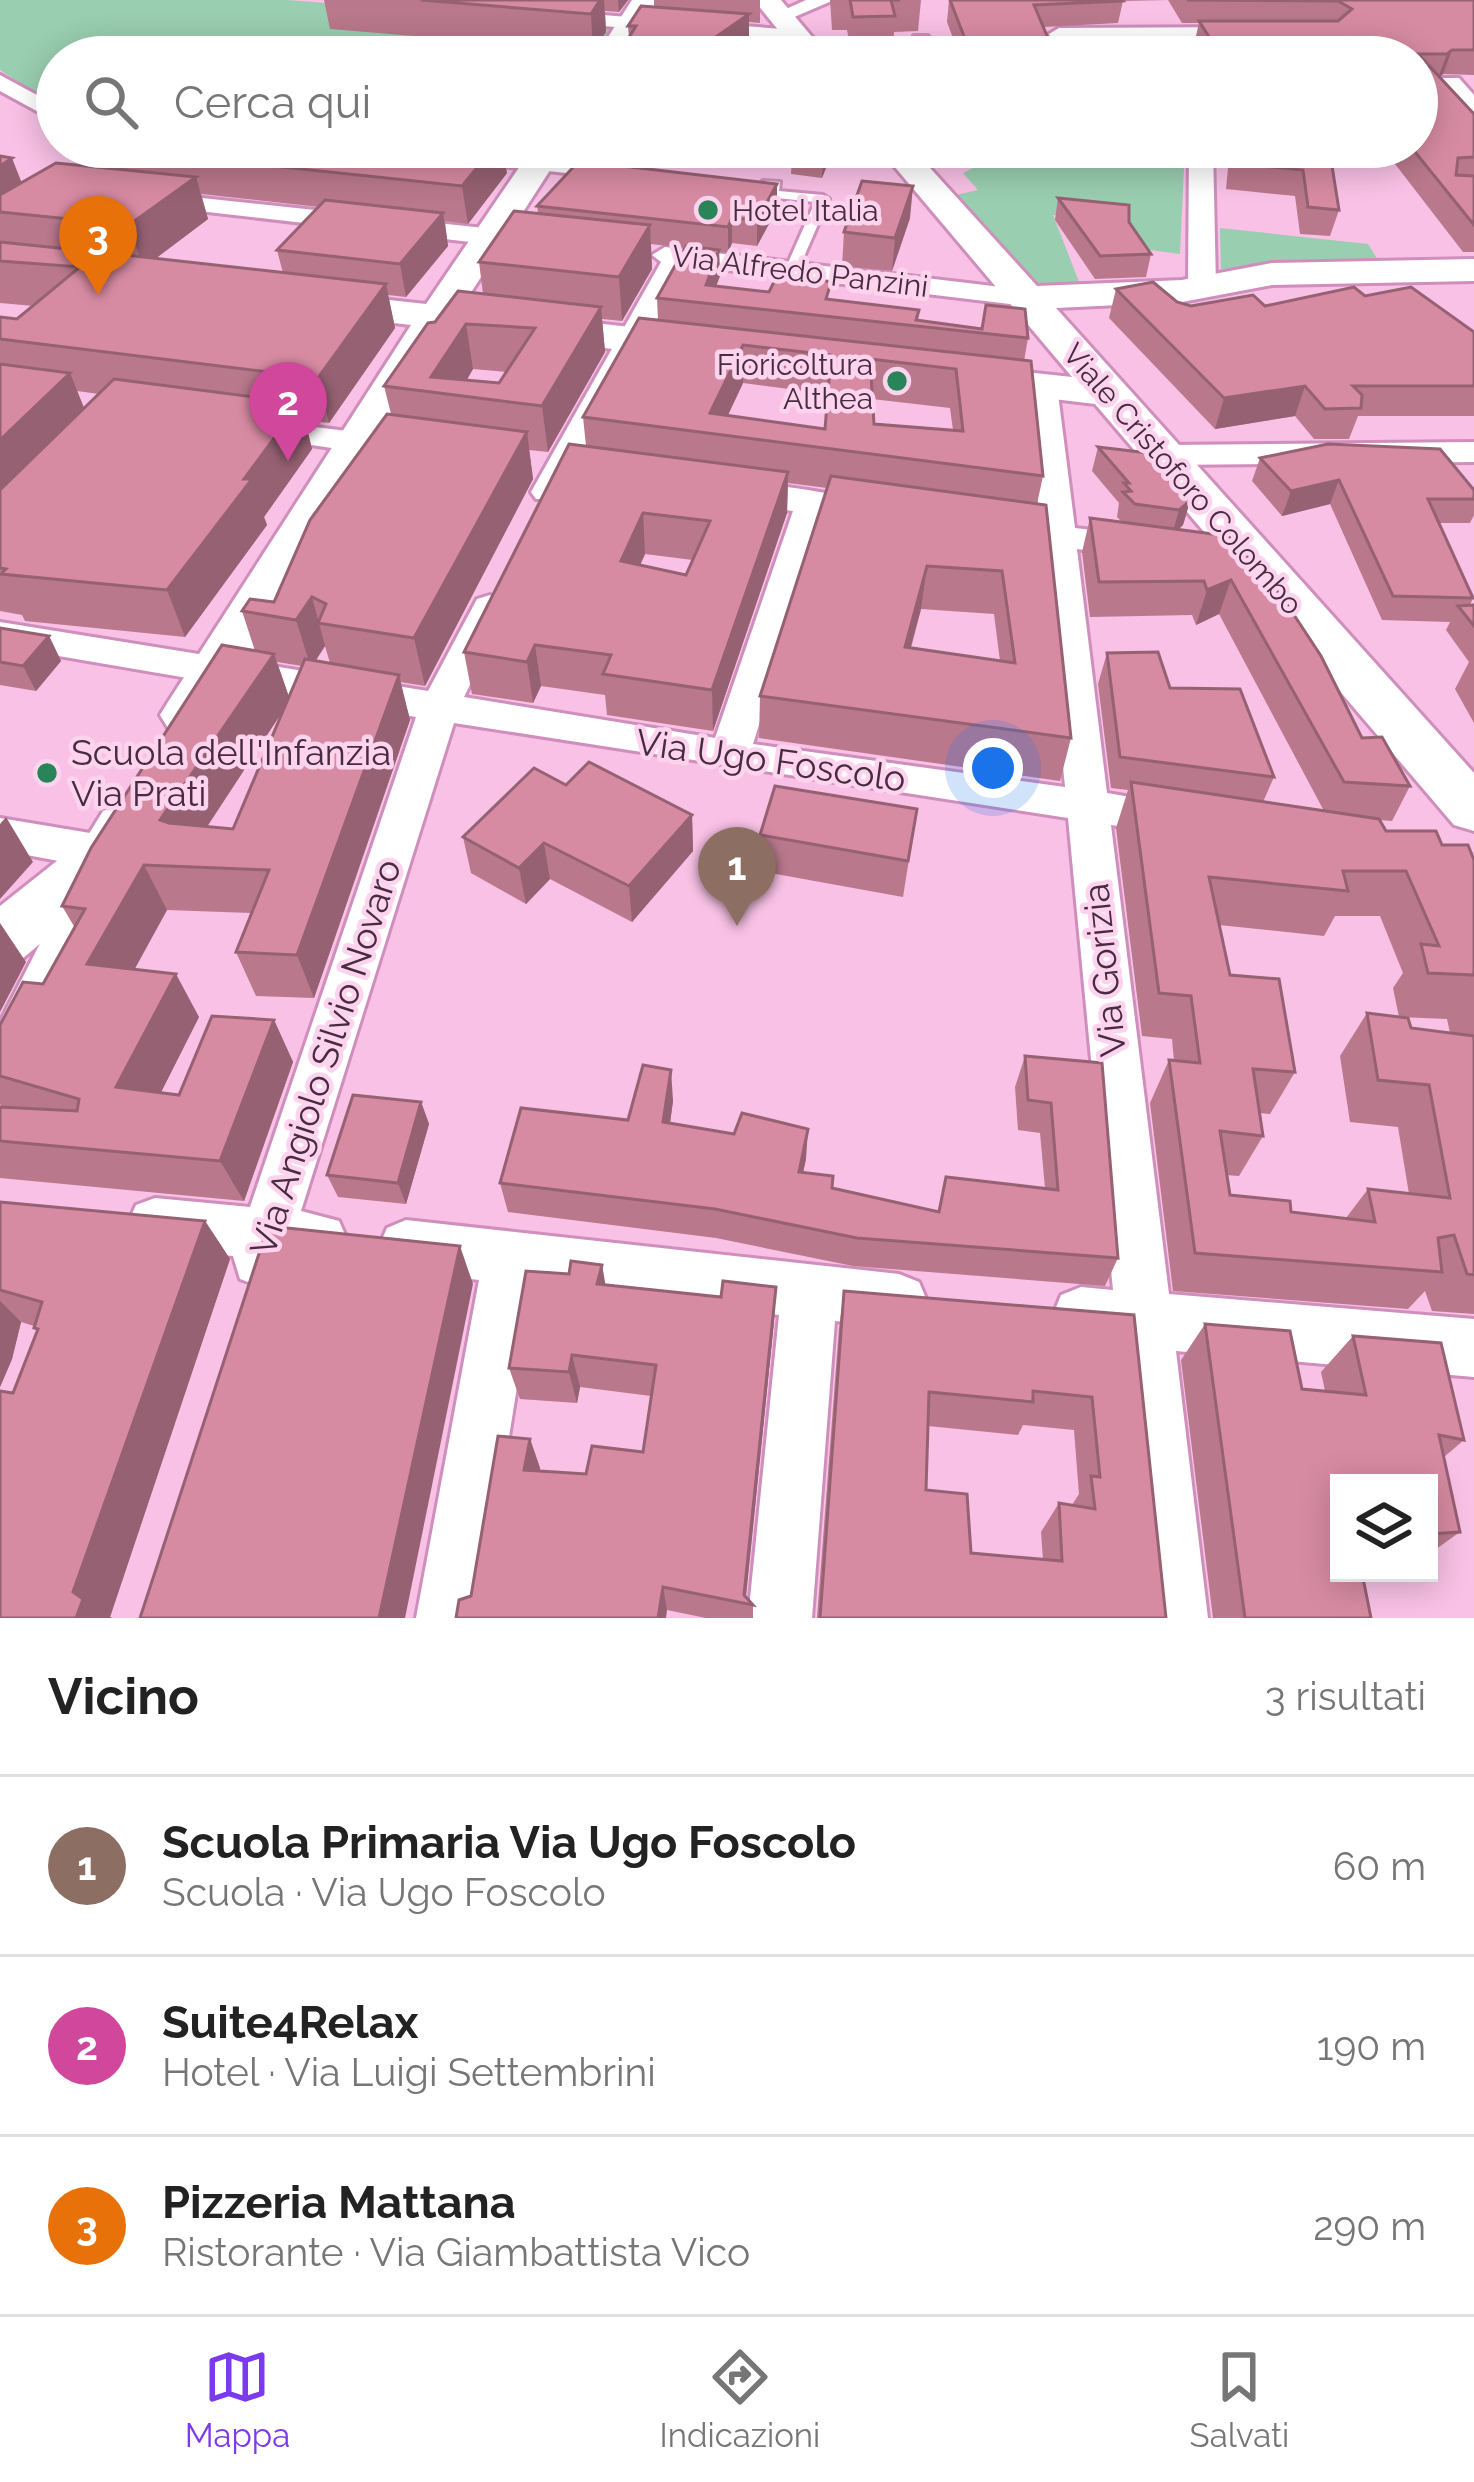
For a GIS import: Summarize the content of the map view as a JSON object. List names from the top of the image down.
{
  "streets": {
    "street": [
      "Via Alfredo Panzini",
      "Viale Cristoforo Colombo",
      "Via Ugo Foscolo",
      "Via Gorizia",
      "Via Angiolo Silvio Novaro"
    ]
  },
  "crossings": [
    ["Via Alfredo Panzini", "Viale Cristoforo Colombo"],
    ["Via Alfredo Panzini", "Via Gorizia"],
    ["Viale Cristoforo Colombo", "Via Gorizia"],
    ["Via Ugo Foscolo", "Via Gorizia"],
    ["Via Ugo Foscolo", "Via Angiolo Silvio Novaro"]
  ],
  "places": ["Hotel Italia", "Fioricoltura Althea", "Scuola dell'Infanzia Via Prati"],
  "page": {
    "search": "Cerca qui",
    "pins": ["3", "2", "1"],
    "heading": ["Vicino", "3 risultati"],
    "list": [
      {
        "mark": "1",
        "name": "Scuola Primaria Via Ugo Foscolo",
        "note": "Scuola · Via Ugo Foscolo",
        "value": "60 m"
      },
      {
        "mark": "2",
        "name": "Suite4Relax",
        "note": "Hotel · Via Luigi Settembrini",
        "value": "190 m"
      },
      {
        "mark": "3",
        "name": "Pizzeria Mattana",
        "note": "Ristorante · Via Giambattista Vico",
        "value": "290 m"
      }
    ],
    "nav": ["Mappa", "Indicazioni", "Salvati"]
  }
}
